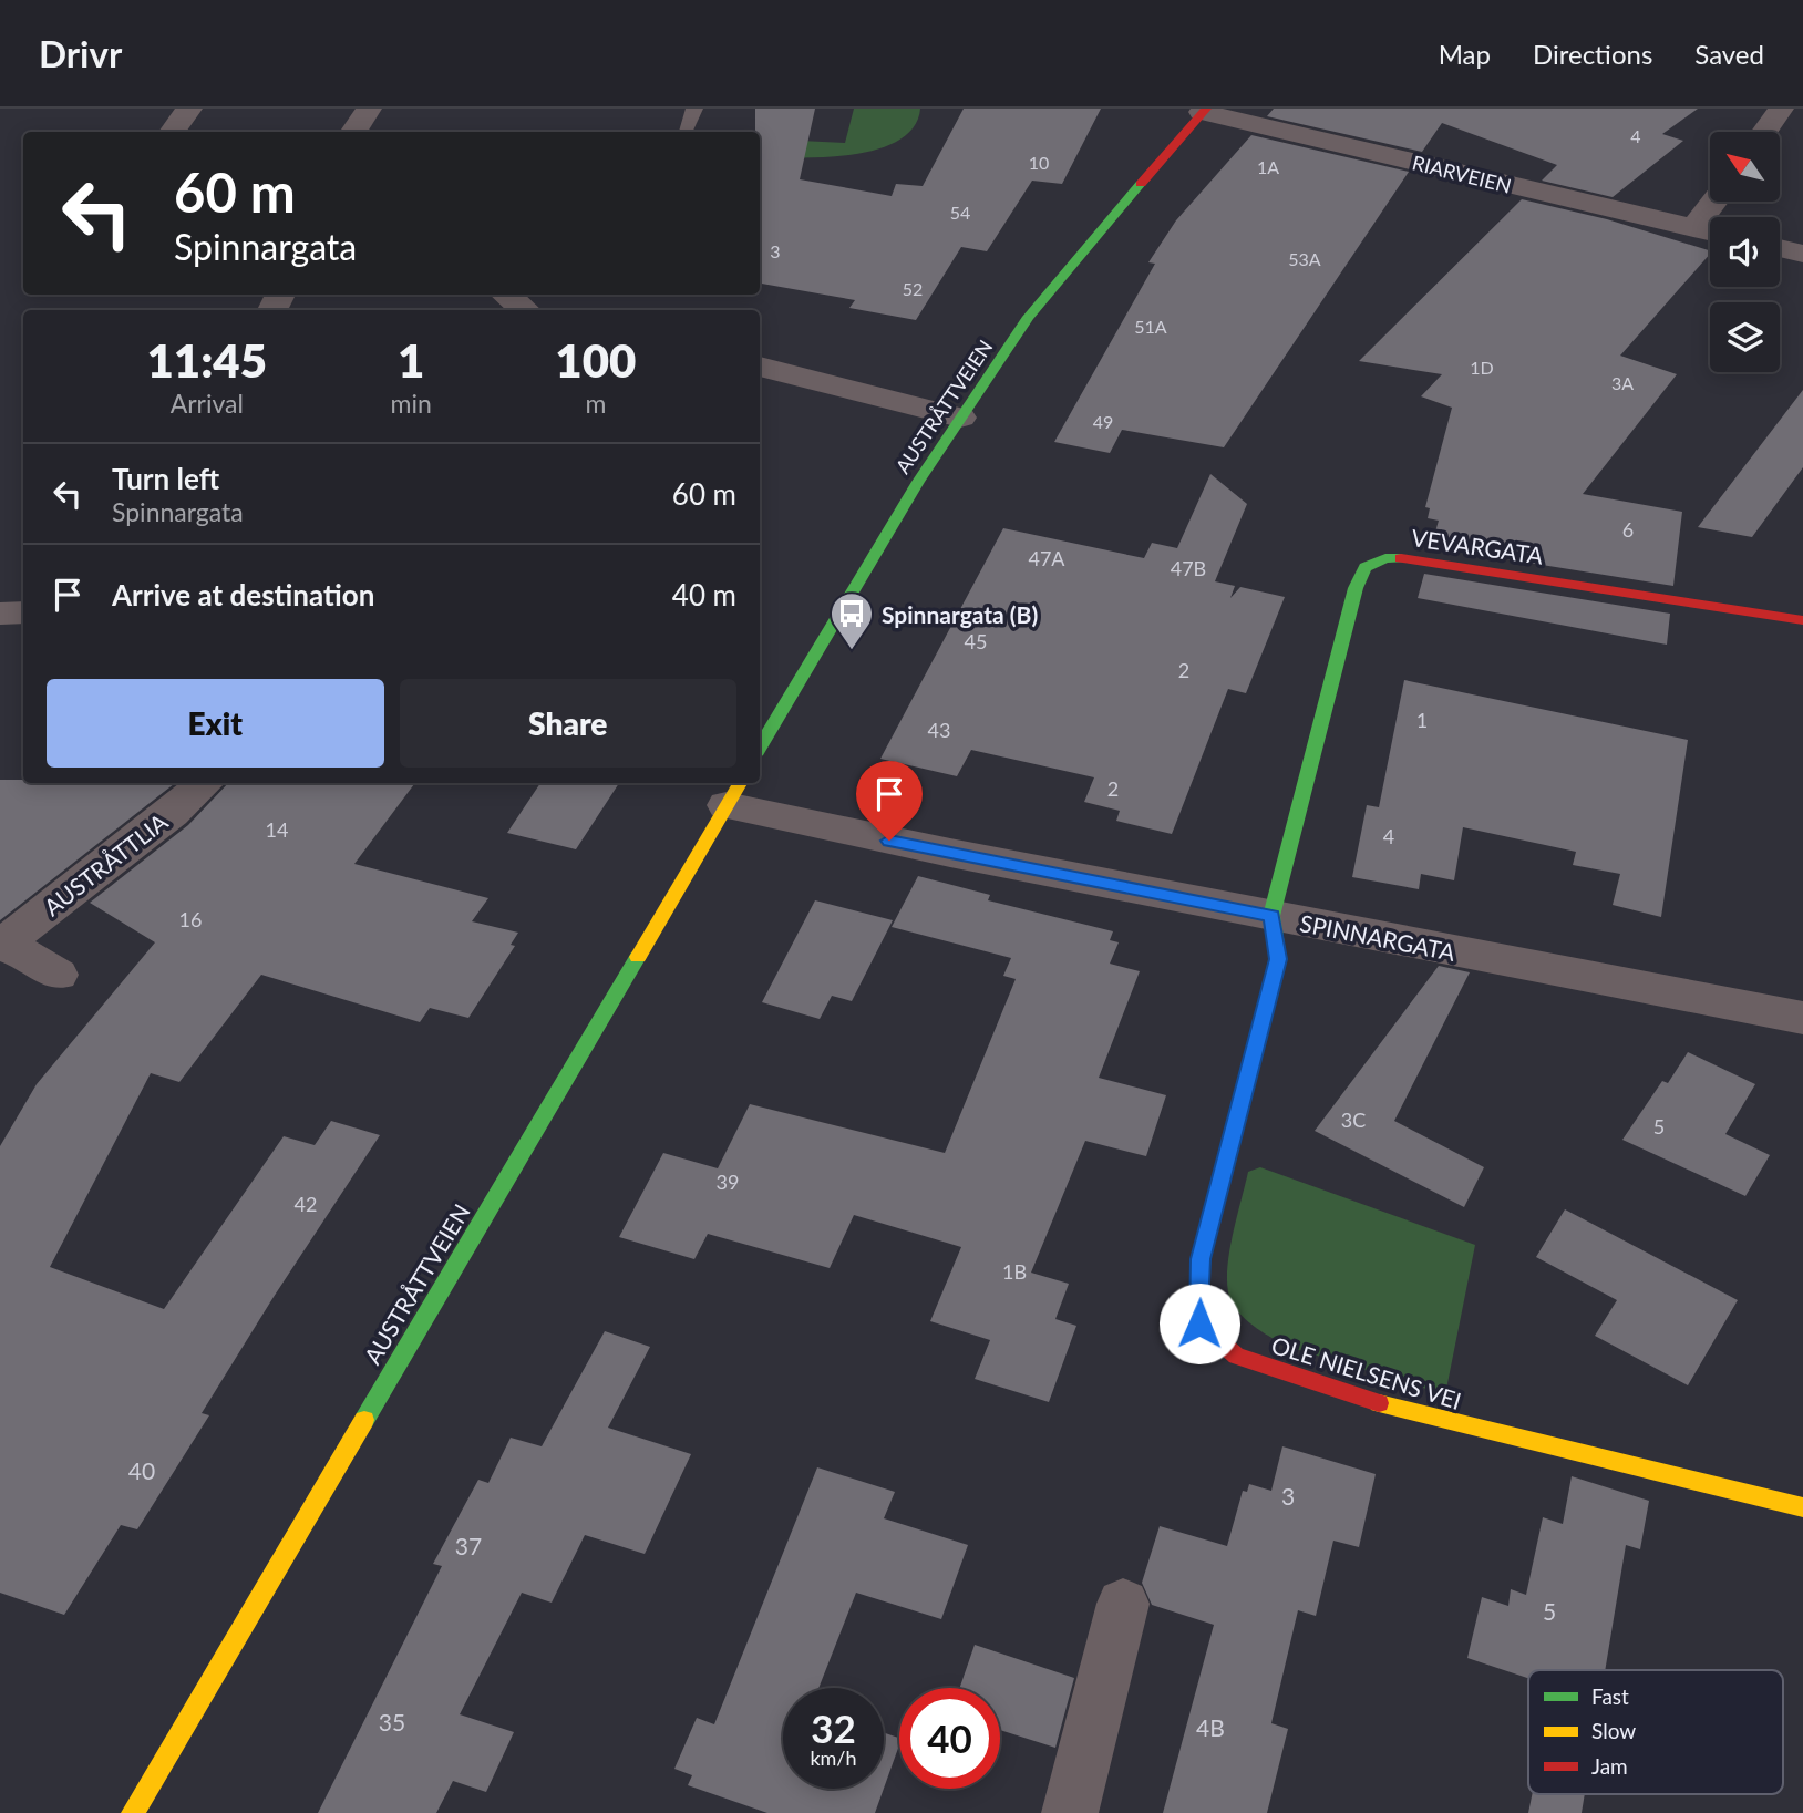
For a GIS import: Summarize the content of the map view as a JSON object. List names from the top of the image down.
{
  "streets": {
    "main road": ["AUSTRÅTTVEIEN", "VEVARGATA", "OLE NIELSENS VEI"],
    "street": ["RIARVEIEN", "AUSTRÅTTLIA", "SPINNARGATA"]
  },
  "crossings": [
    ["RIARVEIEN", "AUSTRÅTTVEIEN"],
    ["AUSTRÅTTVEIEN", "SPINNARGATA"],
    ["VEVARGATA", "SPINNARGATA"],
    ["VEVARGATA", "OLE NIELSENS VEI"],
    ["SPINNARGATA", "OLE NIELSENS VEI"]
  ],
  "places": {
    "bus stop": ["Spinnargata (B)"]
  },
  "house_numbers": [
    "4",
    "10",
    "1A",
    "54",
    "3",
    "53A",
    "52",
    "51A",
    "1D",
    "3A",
    "49",
    "6",
    "47A",
    "47B",
    "45",
    "2",
    "1",
    "43",
    "2",
    "14",
    "4",
    "16",
    "3C",
    "5",
    "39",
    "42",
    "1B",
    "40",
    "3",
    "37",
    "5",
    "35",
    "4B"
  ],
  "legend": ["Fast", "Slow", "Jam"],
  "north": "top left",
  "page": {
    "header": "Drivr",
    "nav": ["Map", "Directions", "Saved"],
    "turn": ["60 m", "Spinnargata"],
    "eta": [
      "11:45",
      "Arrival",
      "1",
      "min",
      "100",
      "m"
    ],
    "list": [
      {
        "name": "Turn left",
        "note": "Spinnargata",
        "value": "60 m"
      },
      {
        "name": "Arrive at destination",
        "value": "40 m"
      }
    ],
    "buttons": ["Exit", "Share"],
    "speed": "32 km/h",
    "limit": "40"
  }
}
